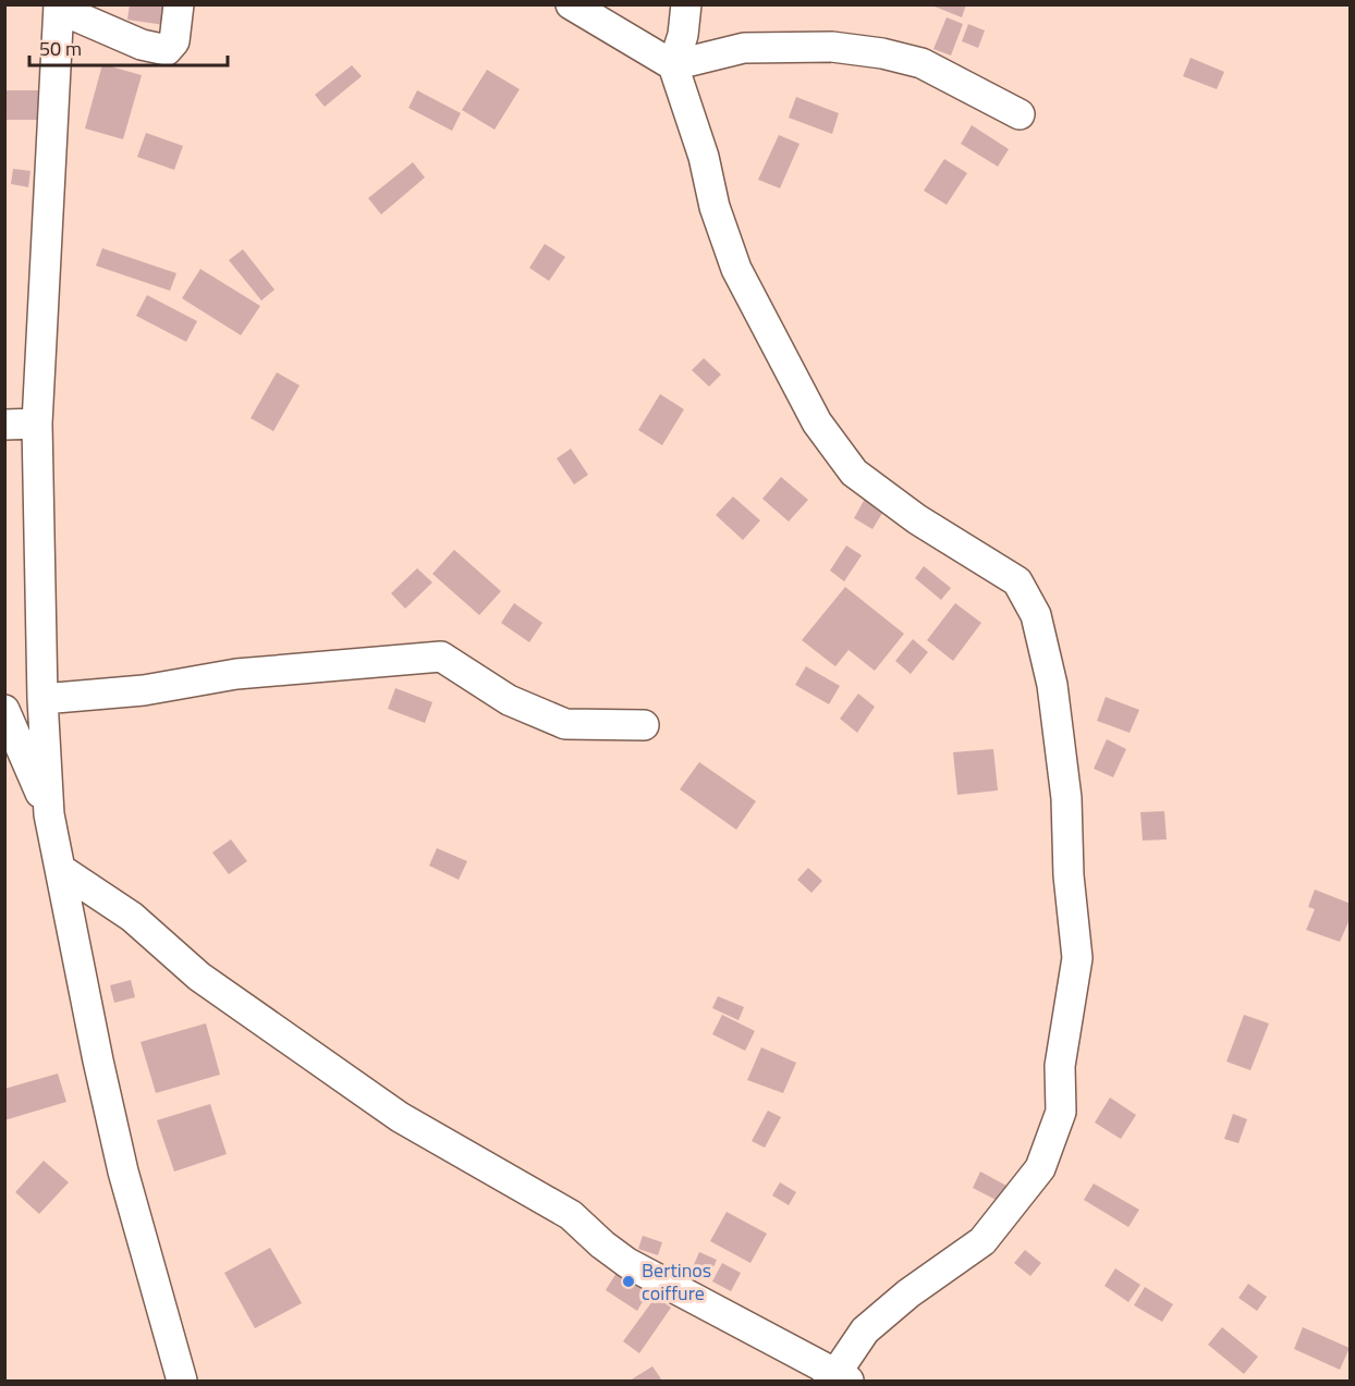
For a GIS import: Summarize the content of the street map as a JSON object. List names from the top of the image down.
{
  "places": ["Bertinos coiffure"],
  "scale_bar": "50 m"
}
